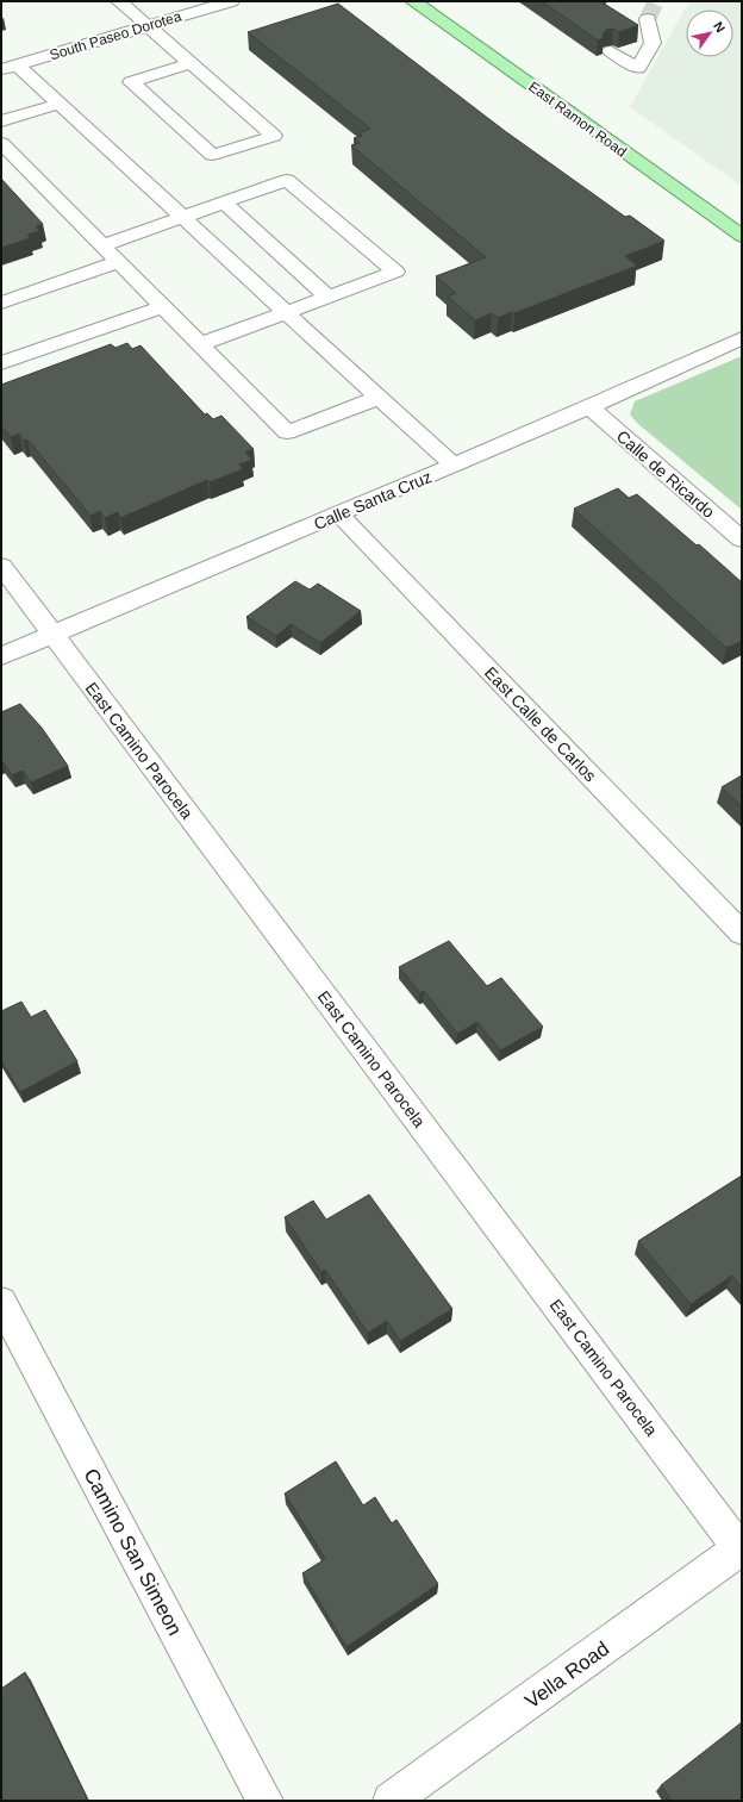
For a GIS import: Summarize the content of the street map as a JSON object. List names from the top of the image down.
{
  "streets": {
    "main road": ["East Ramon Road"],
    "street": [
      "South Paseo Dorotea",
      "Calle de Ricardo",
      "Calle Santa Cruz",
      "East Calle de Carlos",
      "East Camino Parocela",
      "Camino San Simeon",
      "Vella Road"
    ]
  },
  "crossings": [
    ["Calle de Ricardo", "Calle Santa Cruz"],
    ["Calle Santa Cruz", "East Calle de Carlos"],
    ["Calle Santa Cruz", "East Camino Parocela"],
    ["East Camino Parocela", "Vella Road"]
  ],
  "north": "top right"
}
